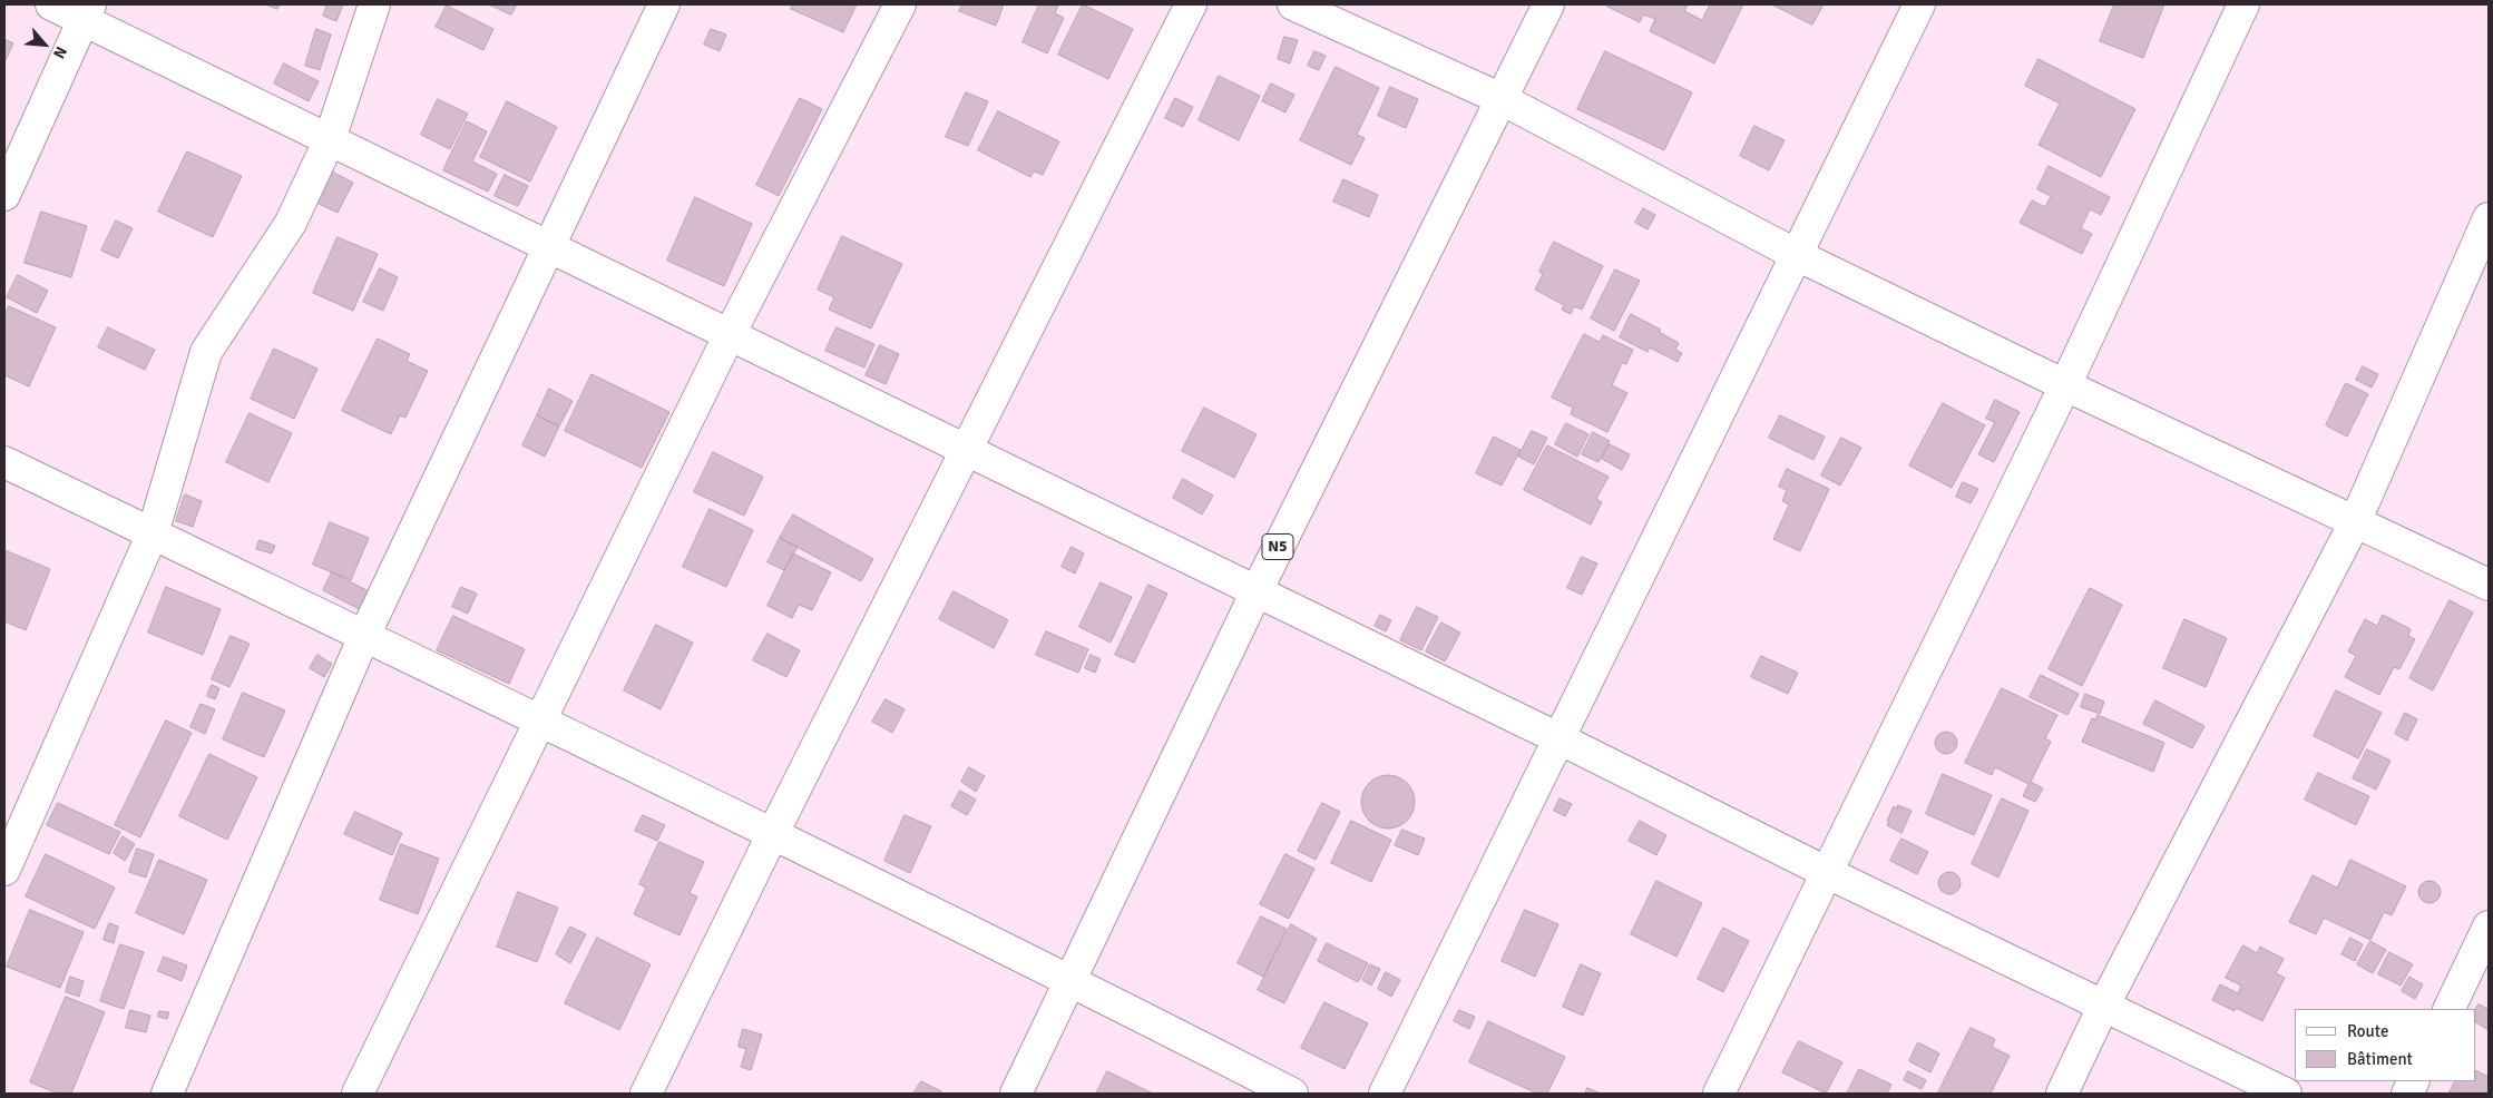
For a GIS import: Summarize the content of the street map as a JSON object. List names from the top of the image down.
{
  "streets": {
    "main road": ["N5"]
  },
  "legend": ["Route", "Bâtiment"],
  "north": "bottom right"
}
